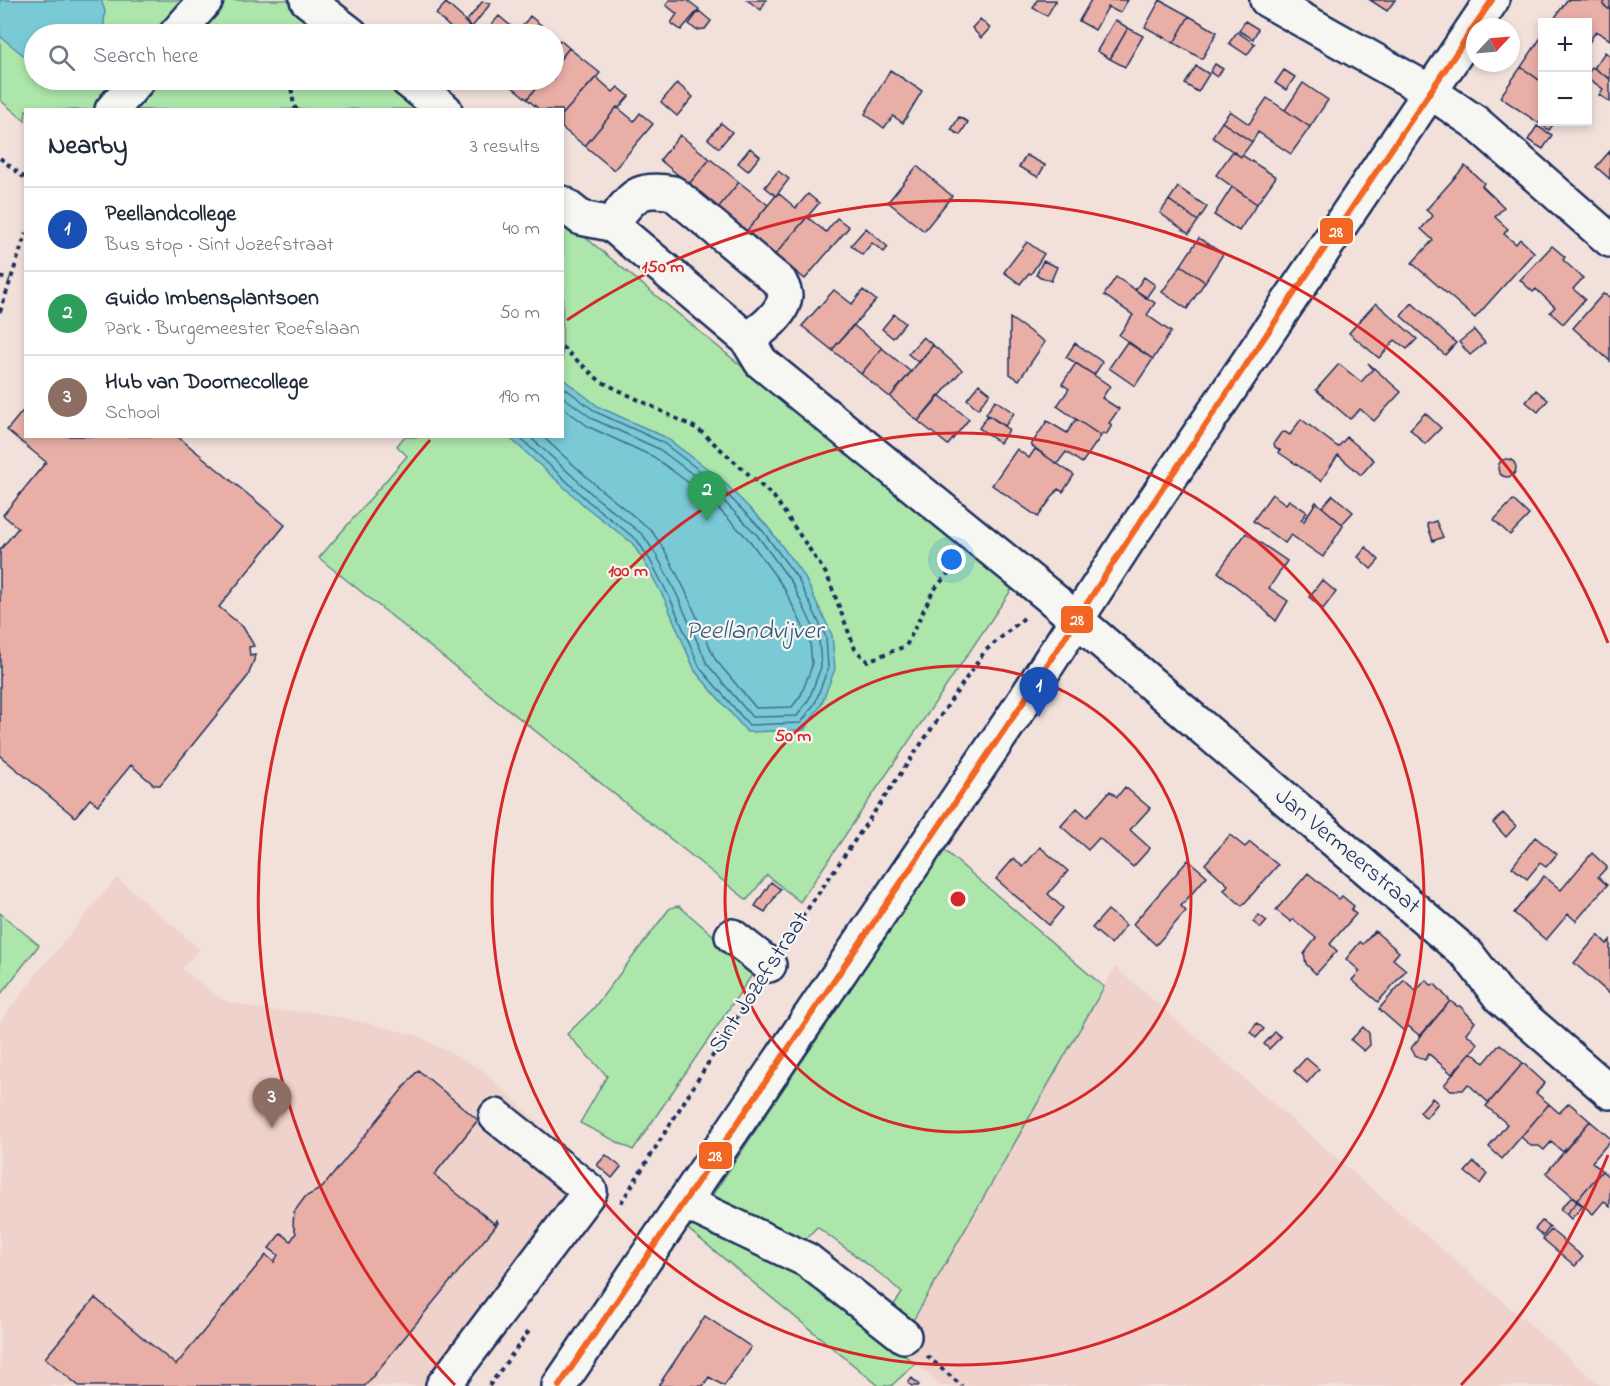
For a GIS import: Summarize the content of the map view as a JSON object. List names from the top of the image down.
{
  "streets": {
    "street": ["Jan Vermeerstraat"],
    "path": ["Sint Jozefstraat"]
  },
  "crossings": [
    ["Jan Vermeerstraat", "Sint Jozefstraat"]
  ],
  "water": ["Peellandvijver"],
  "lines": ["transit line 28"],
  "north": "top right",
  "page": {
    "map_buttons": ["+", "−"],
    "search": "Search here",
    "heading": ["Nearby", "3 results"],
    "list": [
      {
        "mark": "1",
        "name": "Peellandcollege",
        "note": "Bus stop · Sint Jozefstraat",
        "value": "40 m"
      },
      {
        "mark": "2",
        "name": "Guido Imbensplantsoen",
        "note": "Park · Burgemeester Roefslaan",
        "value": "50 m"
      },
      {
        "mark": "3",
        "name": "Hub van Doornecollege",
        "note": "School",
        "value": "190 m"
      }
    ],
    "pins": ["2", "1", "3"]
  },
  "rings": ["150 m", "100 m", "50 m"]
}
